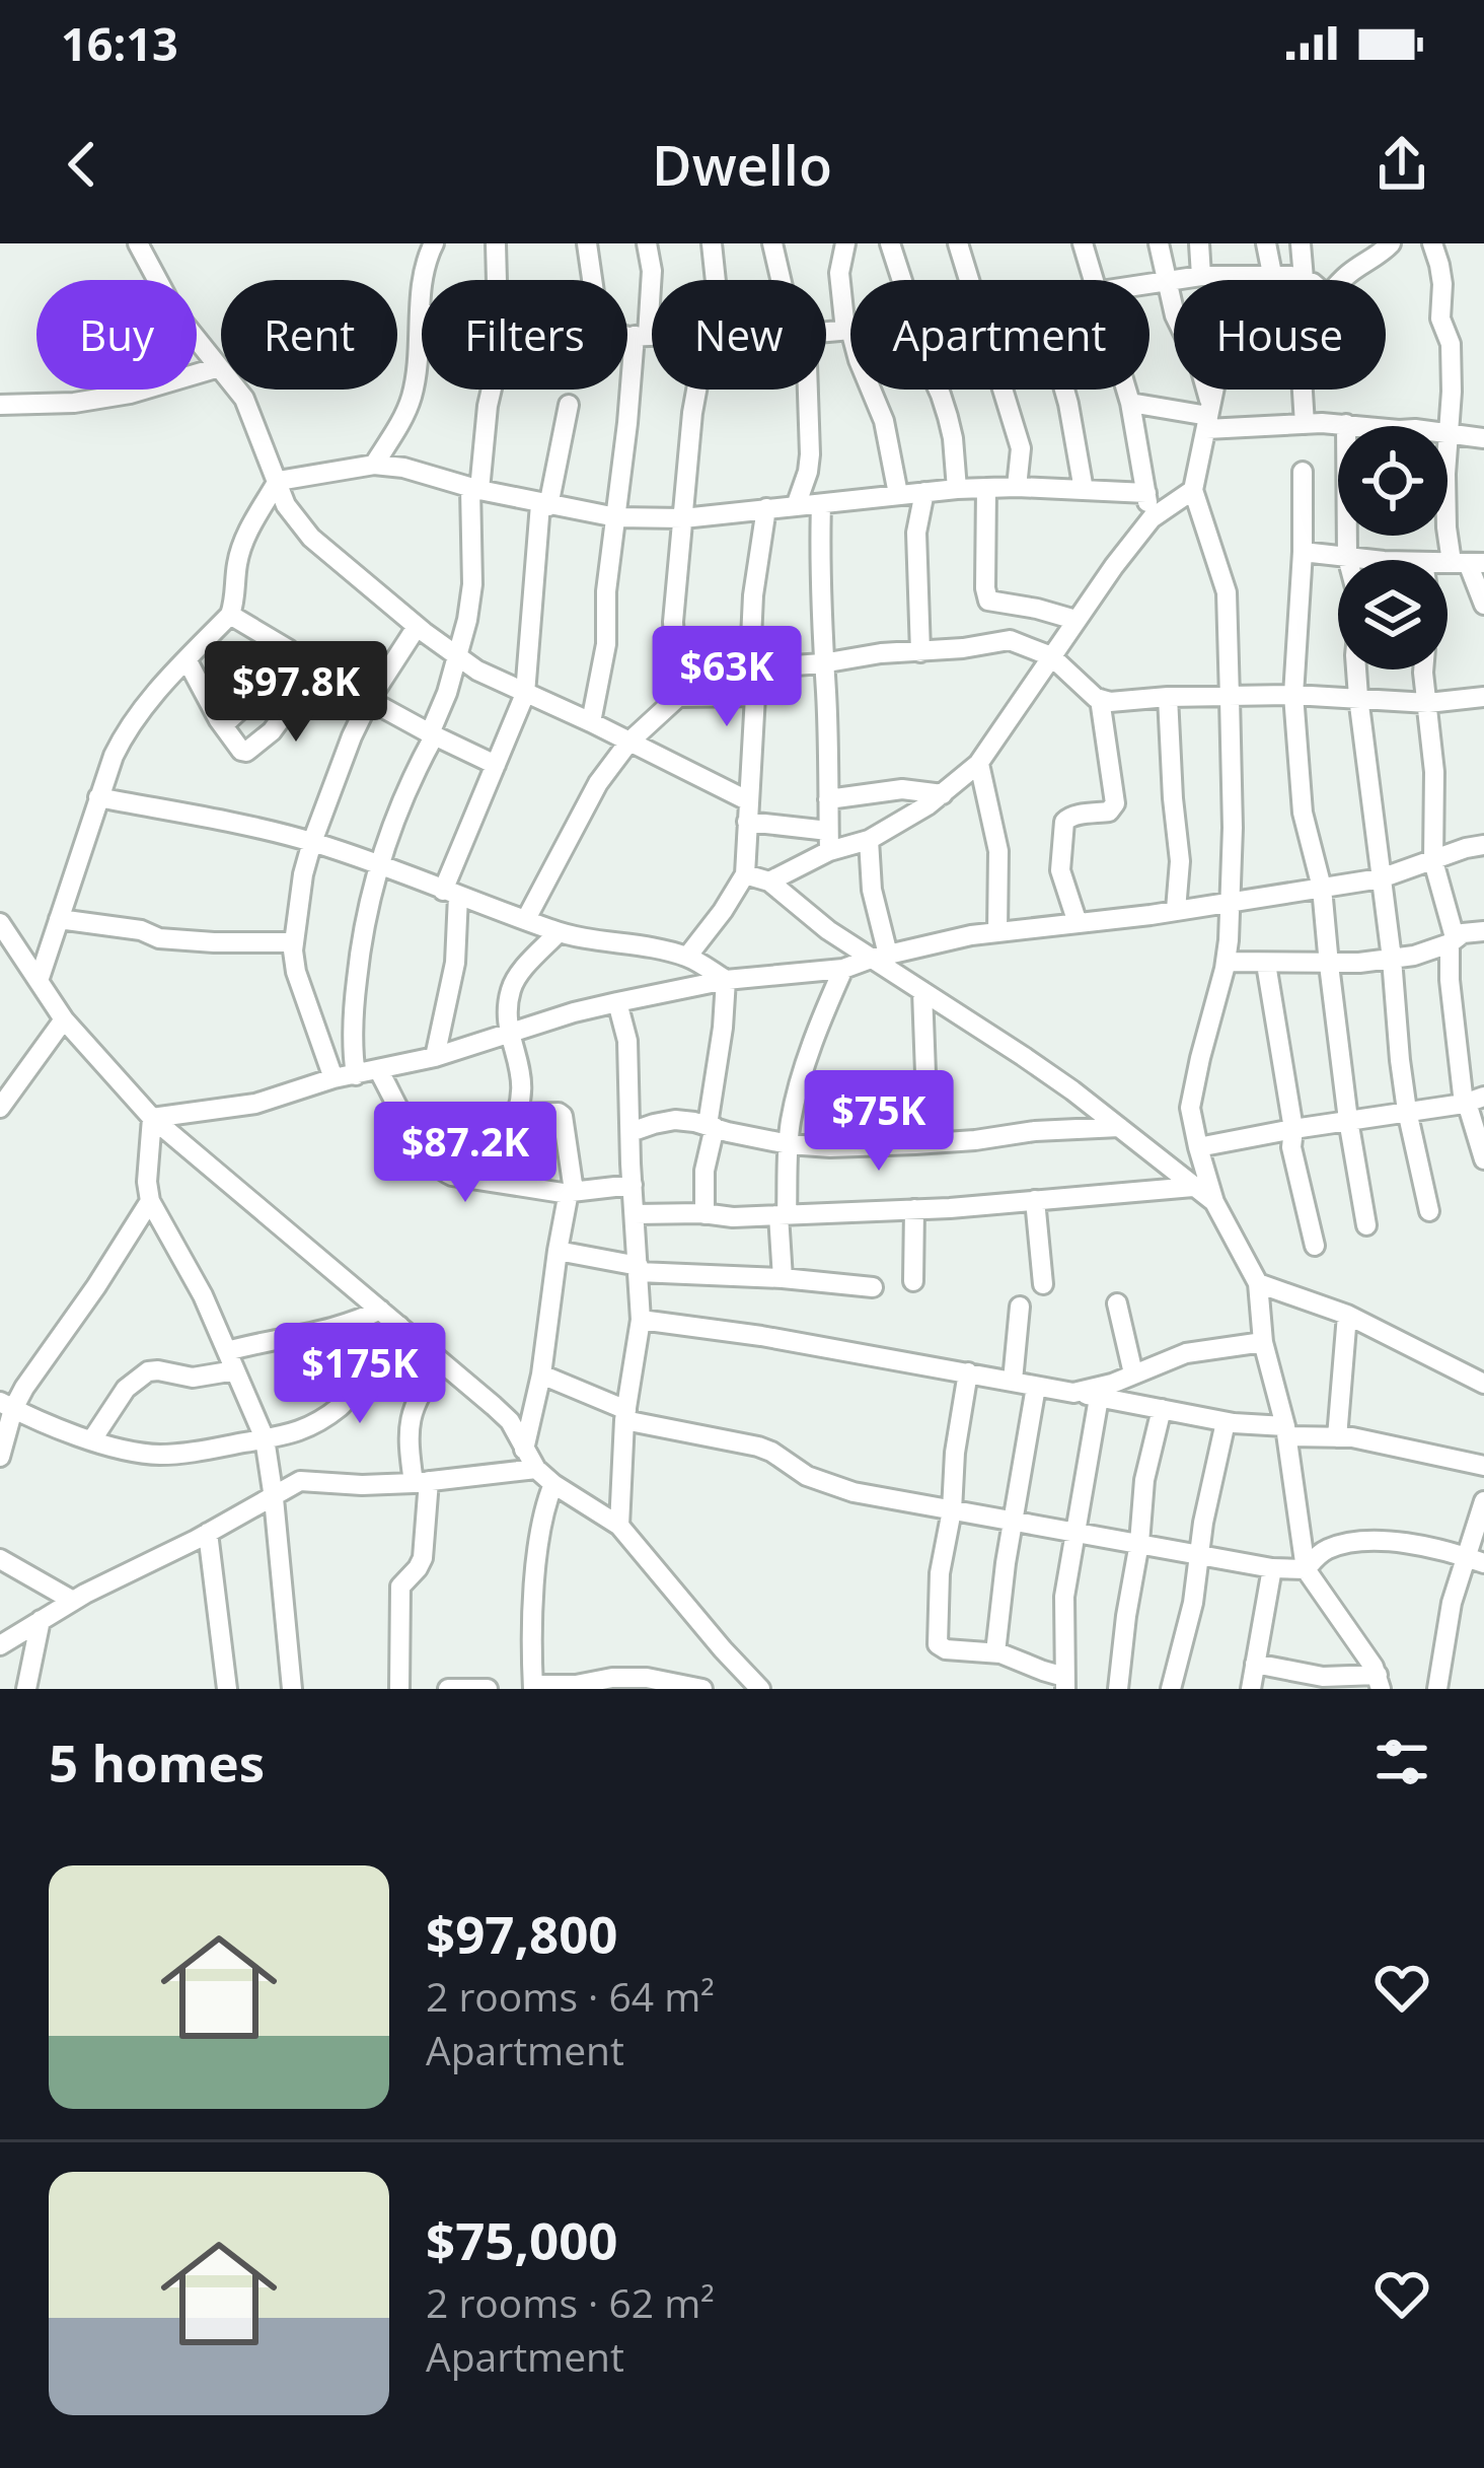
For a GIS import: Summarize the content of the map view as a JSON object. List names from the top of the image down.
{
  "page": {
    "status": "16:13",
    "header": "Dwello",
    "chip": [
      "Buy",
      "Rent",
      "Filters",
      "New",
      "Apartment",
      "House"
    ],
    "price": [
      "$63K",
      "$97.8K",
      "$75K",
      "$87.2K",
      "$175K"
    ],
    "heading": "5 homes",
    "list": [
      {
        "name": "$97,800",
        "note": "2 rooms · 64 m² · Apartment"
      },
      {
        "name": "$75,000",
        "note": "2 rooms · 62 m² · Apartment"
      }
    ]
  }
}
